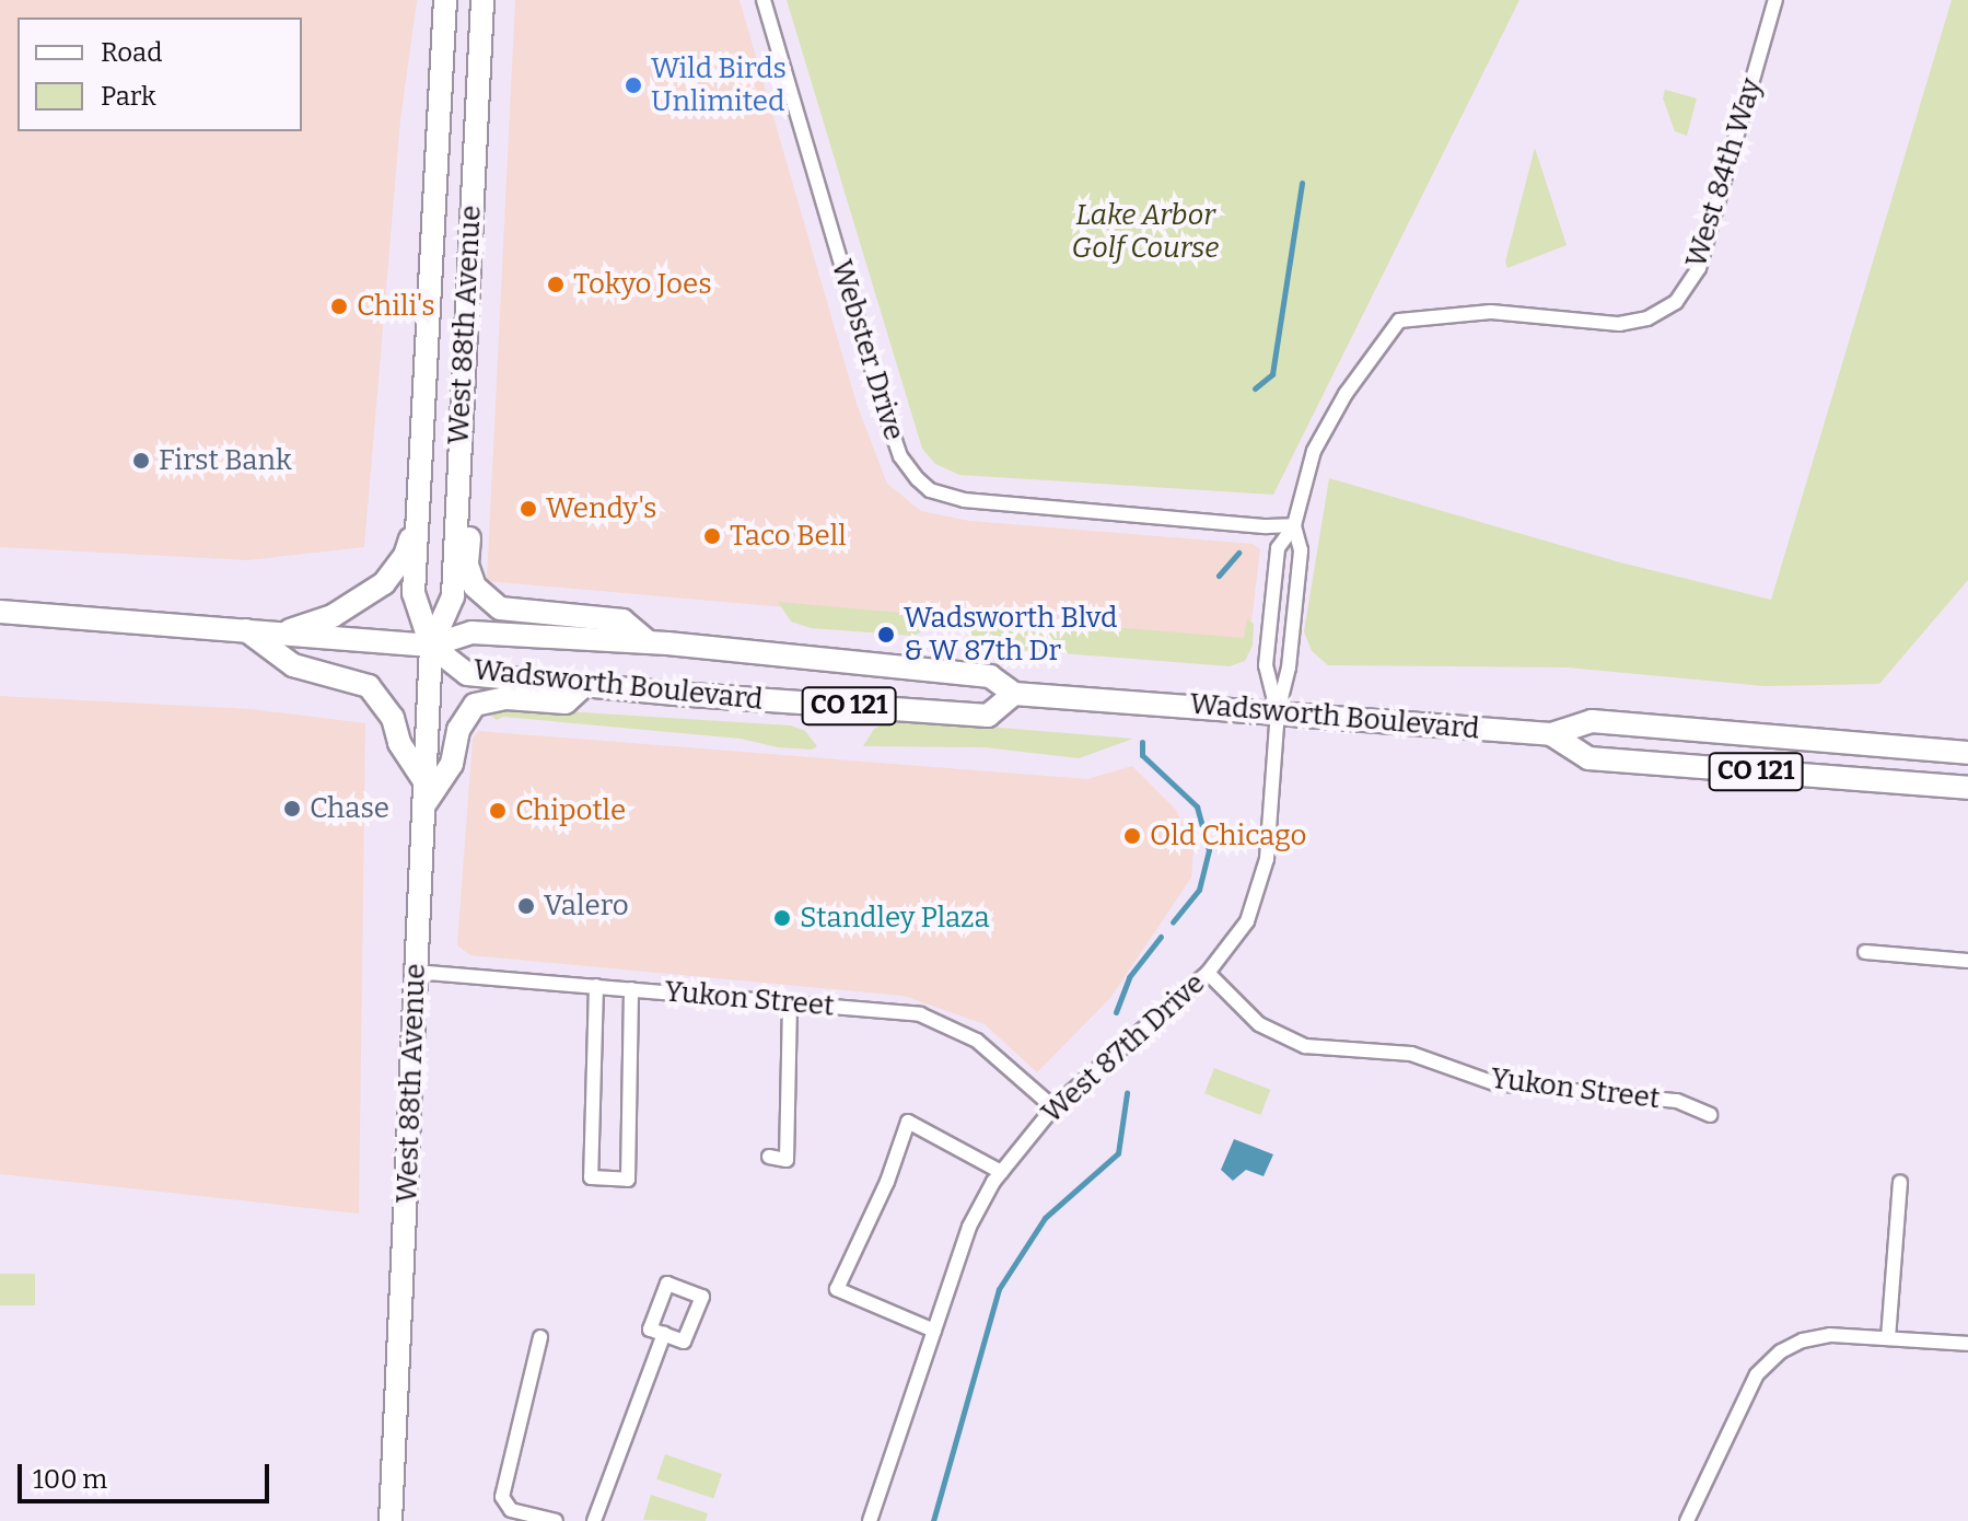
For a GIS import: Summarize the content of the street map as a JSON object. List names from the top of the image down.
{
  "streets": {
    "main road": ["West 88th Avenue", "Wadsworth Boulevard", "CO 121"],
    "street": [
      "West 84th Way",
      "Webster Drive",
      "Yukon Street",
      "West 87th Drive"
    ]
  },
  "crossings": [
    ["West 84th Way", "Webster Drive"],
    ["West 84th Way", "Wadsworth Boulevard"],
    ["West 84th Way", "West 87th Drive"],
    ["West 88th Avenue", "Wadsworth Boulevard"],
    ["West 88th Avenue", "Yukon Street"],
    ["Wadsworth Boulevard", "West 87th Drive"],
    ["Yukon Street", "West 87th Drive"]
  ],
  "parks": ["Lake Arbor Golf Course"],
  "places": [
    "Wild Birds Unlimited",
    "Tokyo Joes",
    "Chili's",
    "First Bank",
    "Wendy's",
    "Taco Bell",
    "Wadsworth Blvd & W 87th Dr",
    "Chase",
    "Chipotle",
    "Old Chicago",
    "Valero",
    "Standley Plaza"
  ],
  "legend": ["Road", "Park"],
  "scale_bar": "100 m"
}
